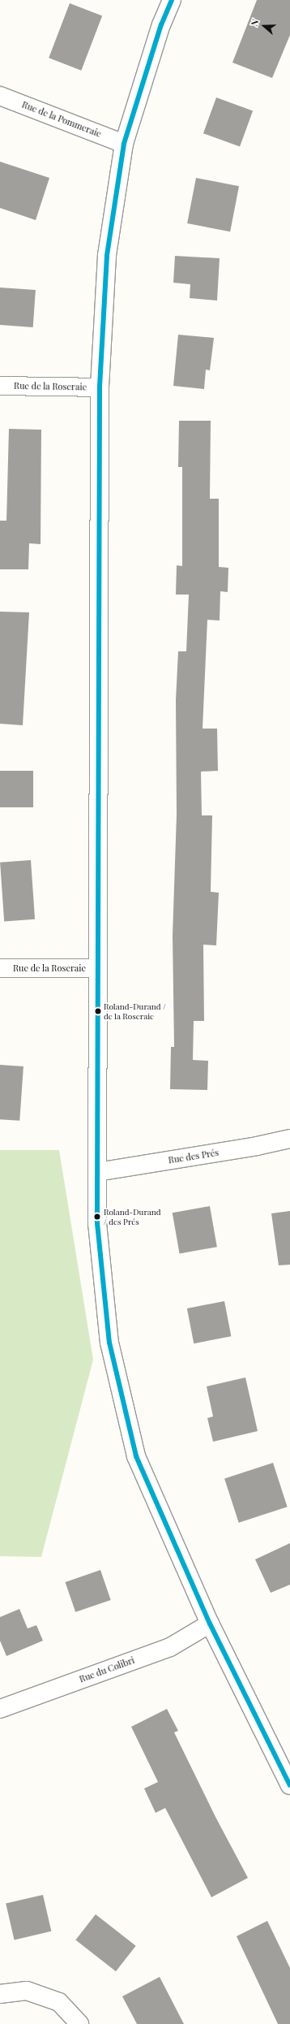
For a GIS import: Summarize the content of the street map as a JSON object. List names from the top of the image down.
{
  "streets": {
    "street": [
      "Rue de la Pommeraie",
      "Rue de la Roseraie",
      "Rue des Prés",
      "Rue du Colibri"
    ]
  },
  "places": ["Roland-Durand / de la Roseraie", "Roland-Durand / des Prés"],
  "north": "left"
}
